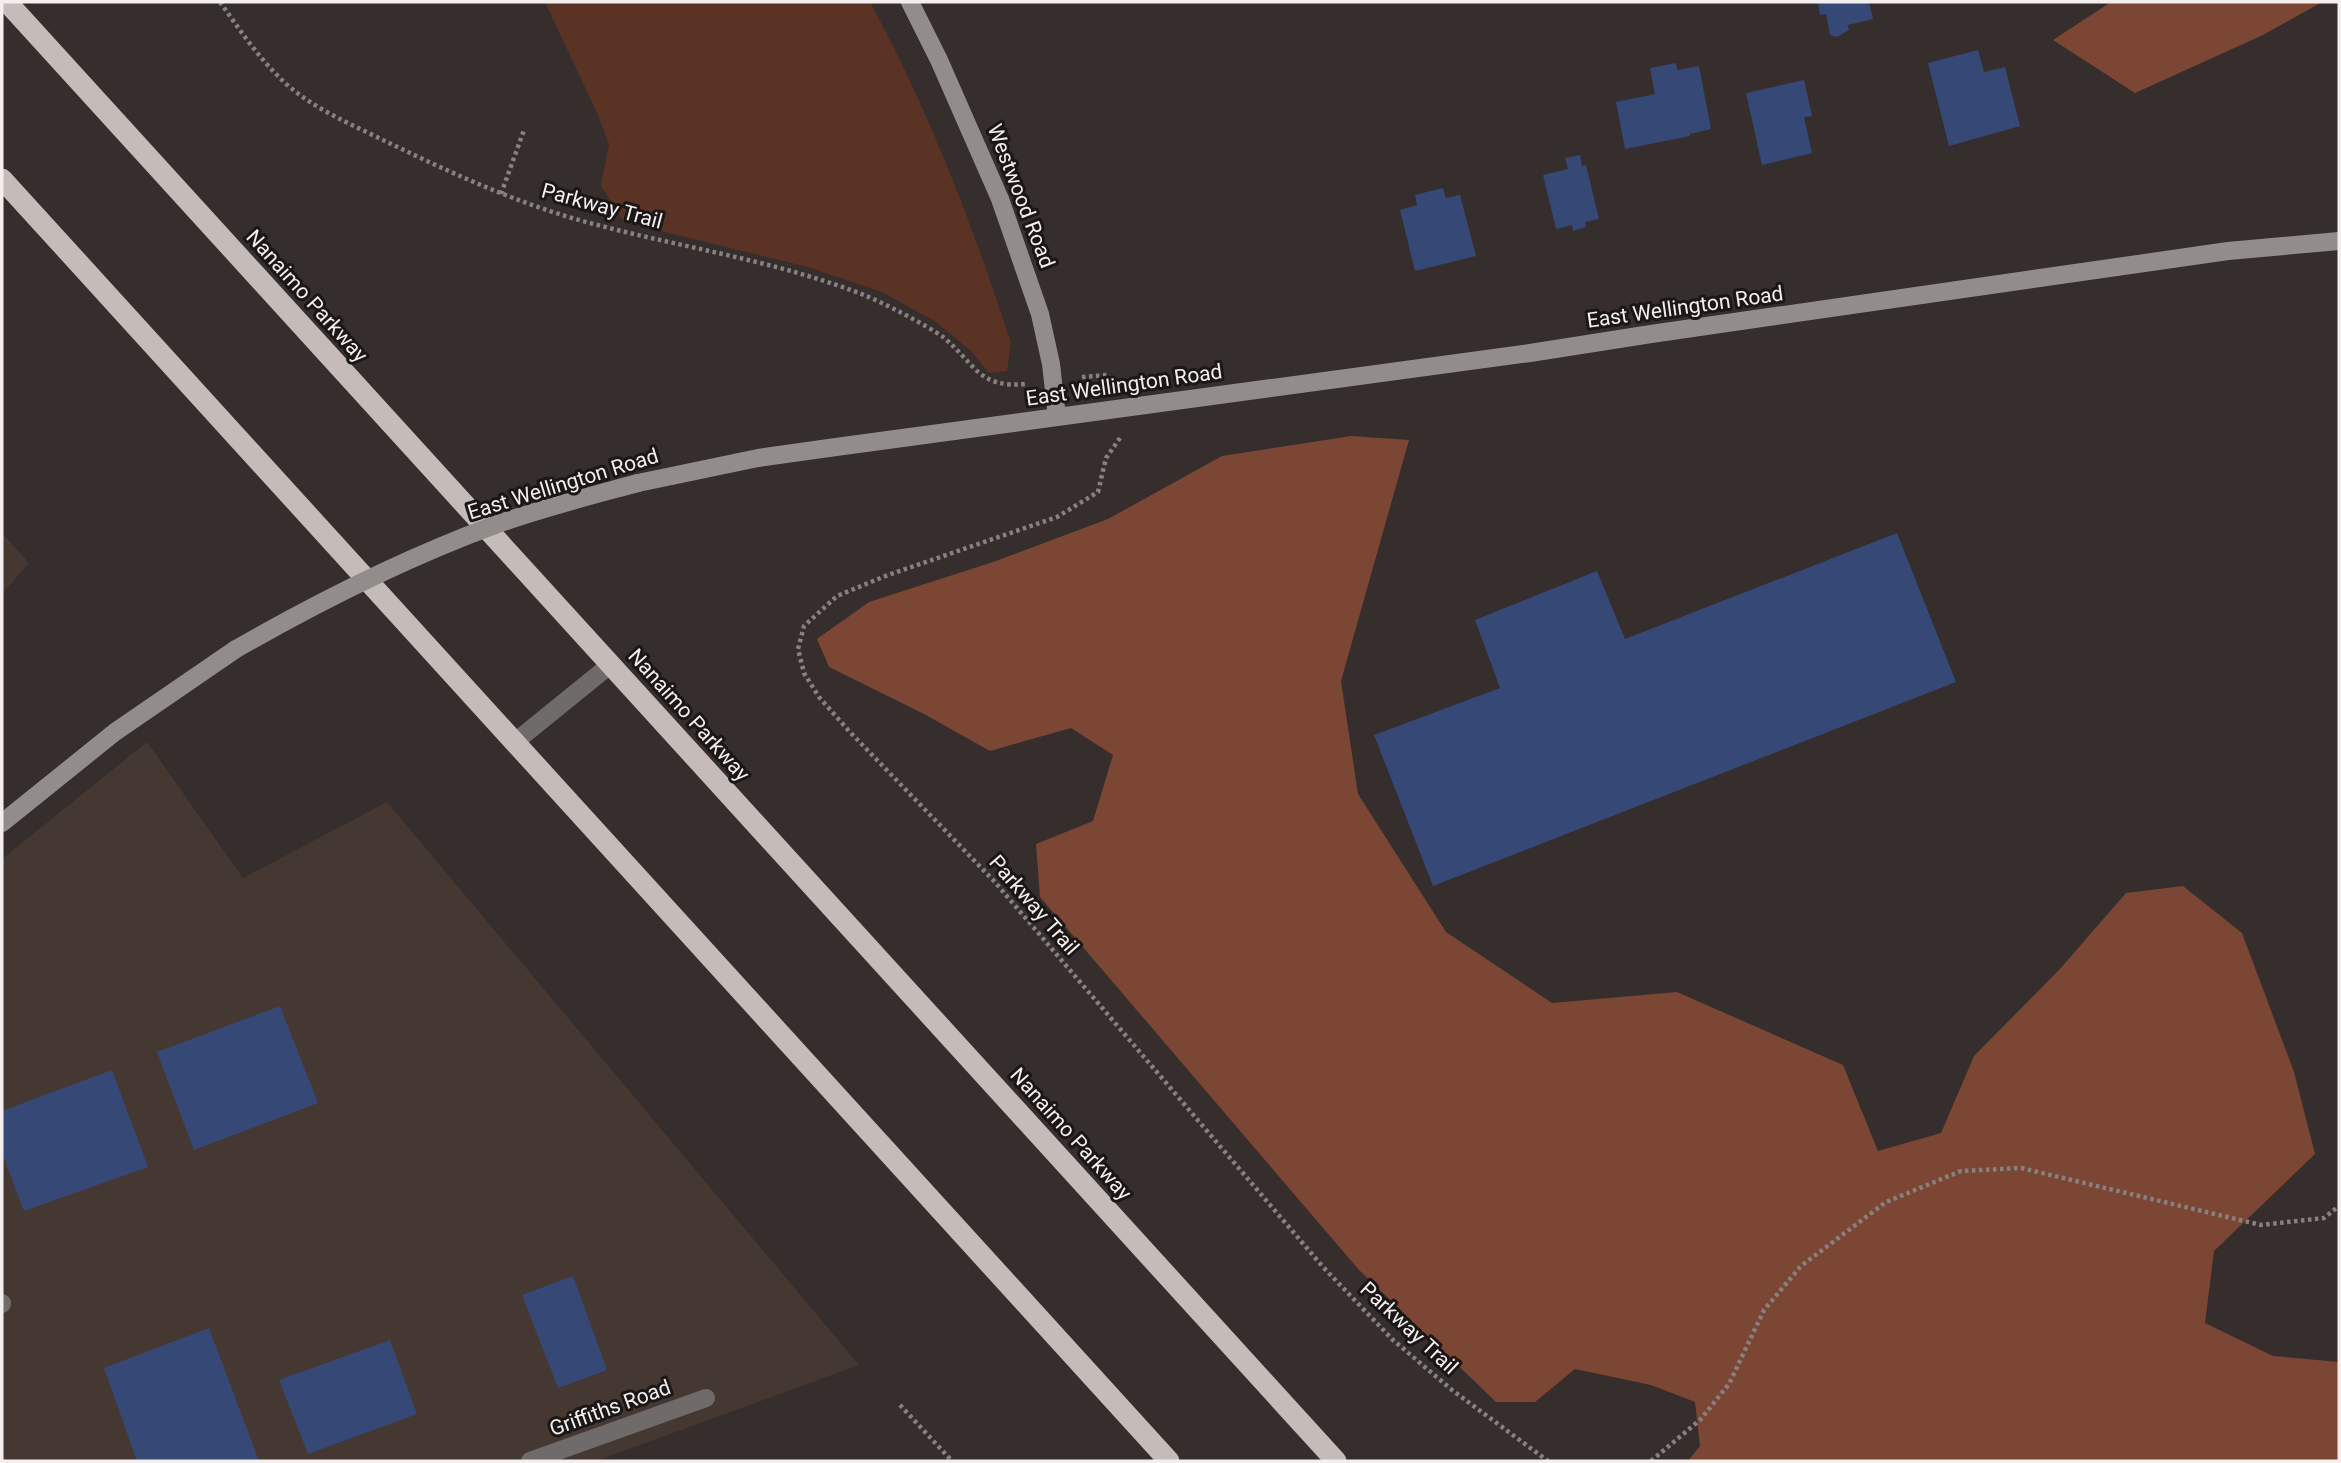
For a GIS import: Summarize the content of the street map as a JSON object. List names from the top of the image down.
{
  "streets": {
    "highway": ["Nanaimo Parkway"],
    "street": ["Westwood Road", "East Wellington Road", "Griffiths Road"],
    "path": ["Parkway Trail"]
  },
  "crossings": [
    ["Westwood Road", "East Wellington Road"]
  ]
}
